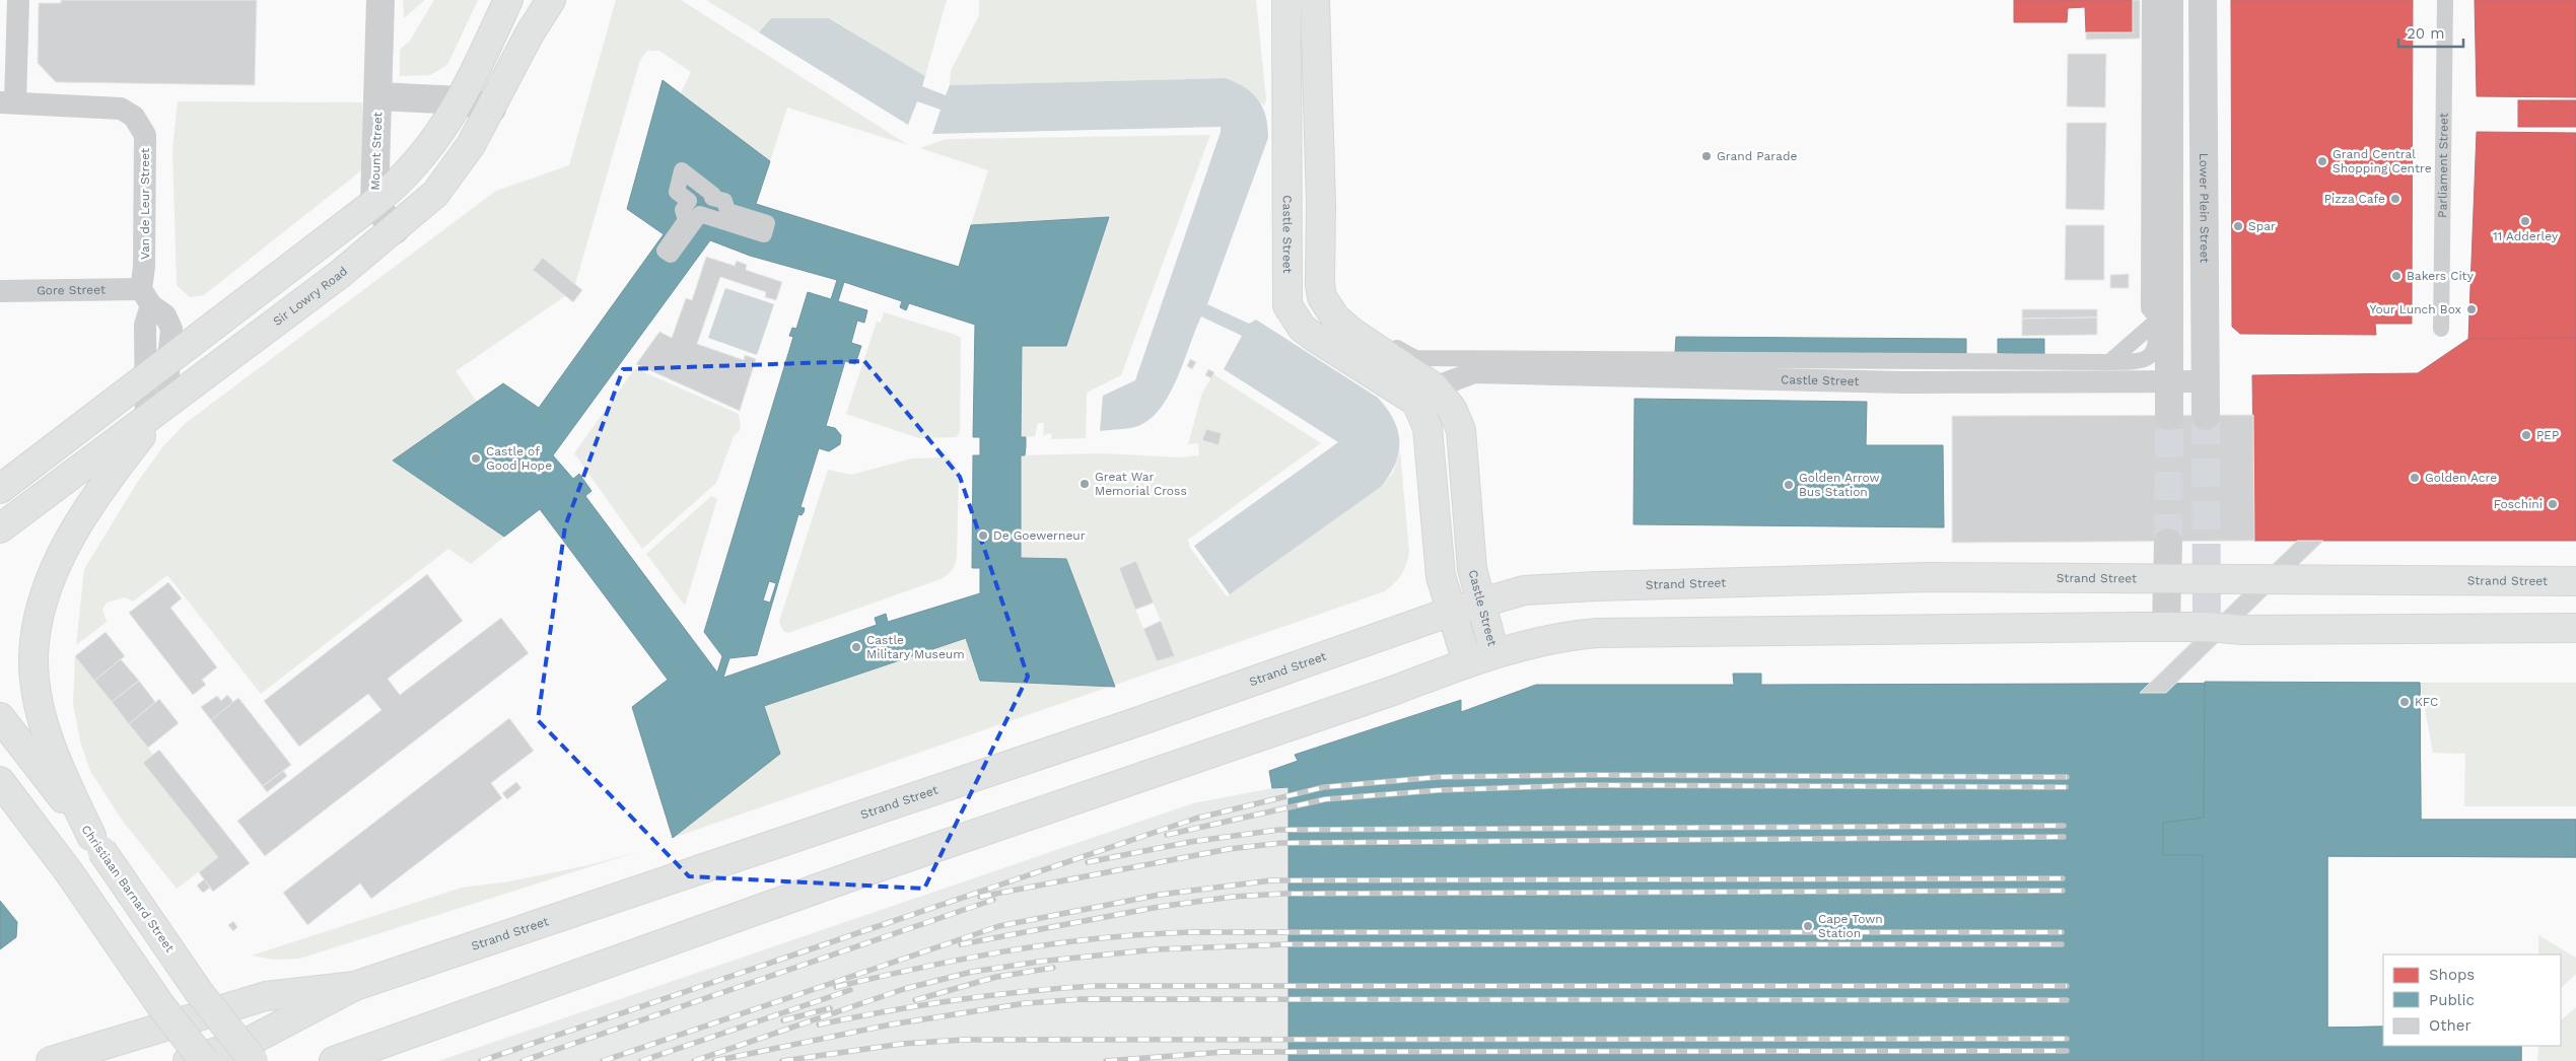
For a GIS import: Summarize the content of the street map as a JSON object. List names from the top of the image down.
{
  "streets": {
    "main road": [
      "Castle Street",
      "Sir Lowry Road",
      "Strand Street",
      "Christiaan Barnard Street"
    ],
    "street": [
      "Mount Street",
      "Parliament Street",
      "Van de Leur Street",
      "Lower Plein Street",
      "Gore Street"
    ]
  },
  "crossings": [
    ["Mount Street", "Sir Lowry Road"],
    ["Van de Leur Street", "Gore Street"],
    ["Van de Leur Street", "Sir Lowry Road"],
    ["Lower Plein Street", "Castle Street"],
    ["Castle Street", "Strand Street"]
  ],
  "places": [
    "Grand Parade",
    "Grand Central Shopping Centre",
    "Pizza Cafe",
    "11 Adderley",
    "Spar",
    "Bakers City",
    "Your Lunch Box",
    "PEP",
    "Castle of Good Hope",
    "Golden Acre",
    "Great War Memorial Cross",
    "Golden Arrow Bus Station",
    "Foschini",
    "De Goewerneur",
    "Castle Military Museum",
    "KFC",
    "Cape Town Station"
  ],
  "legend": ["Shops", "Public", "Other"],
  "scale_bar": "20 m"
}
